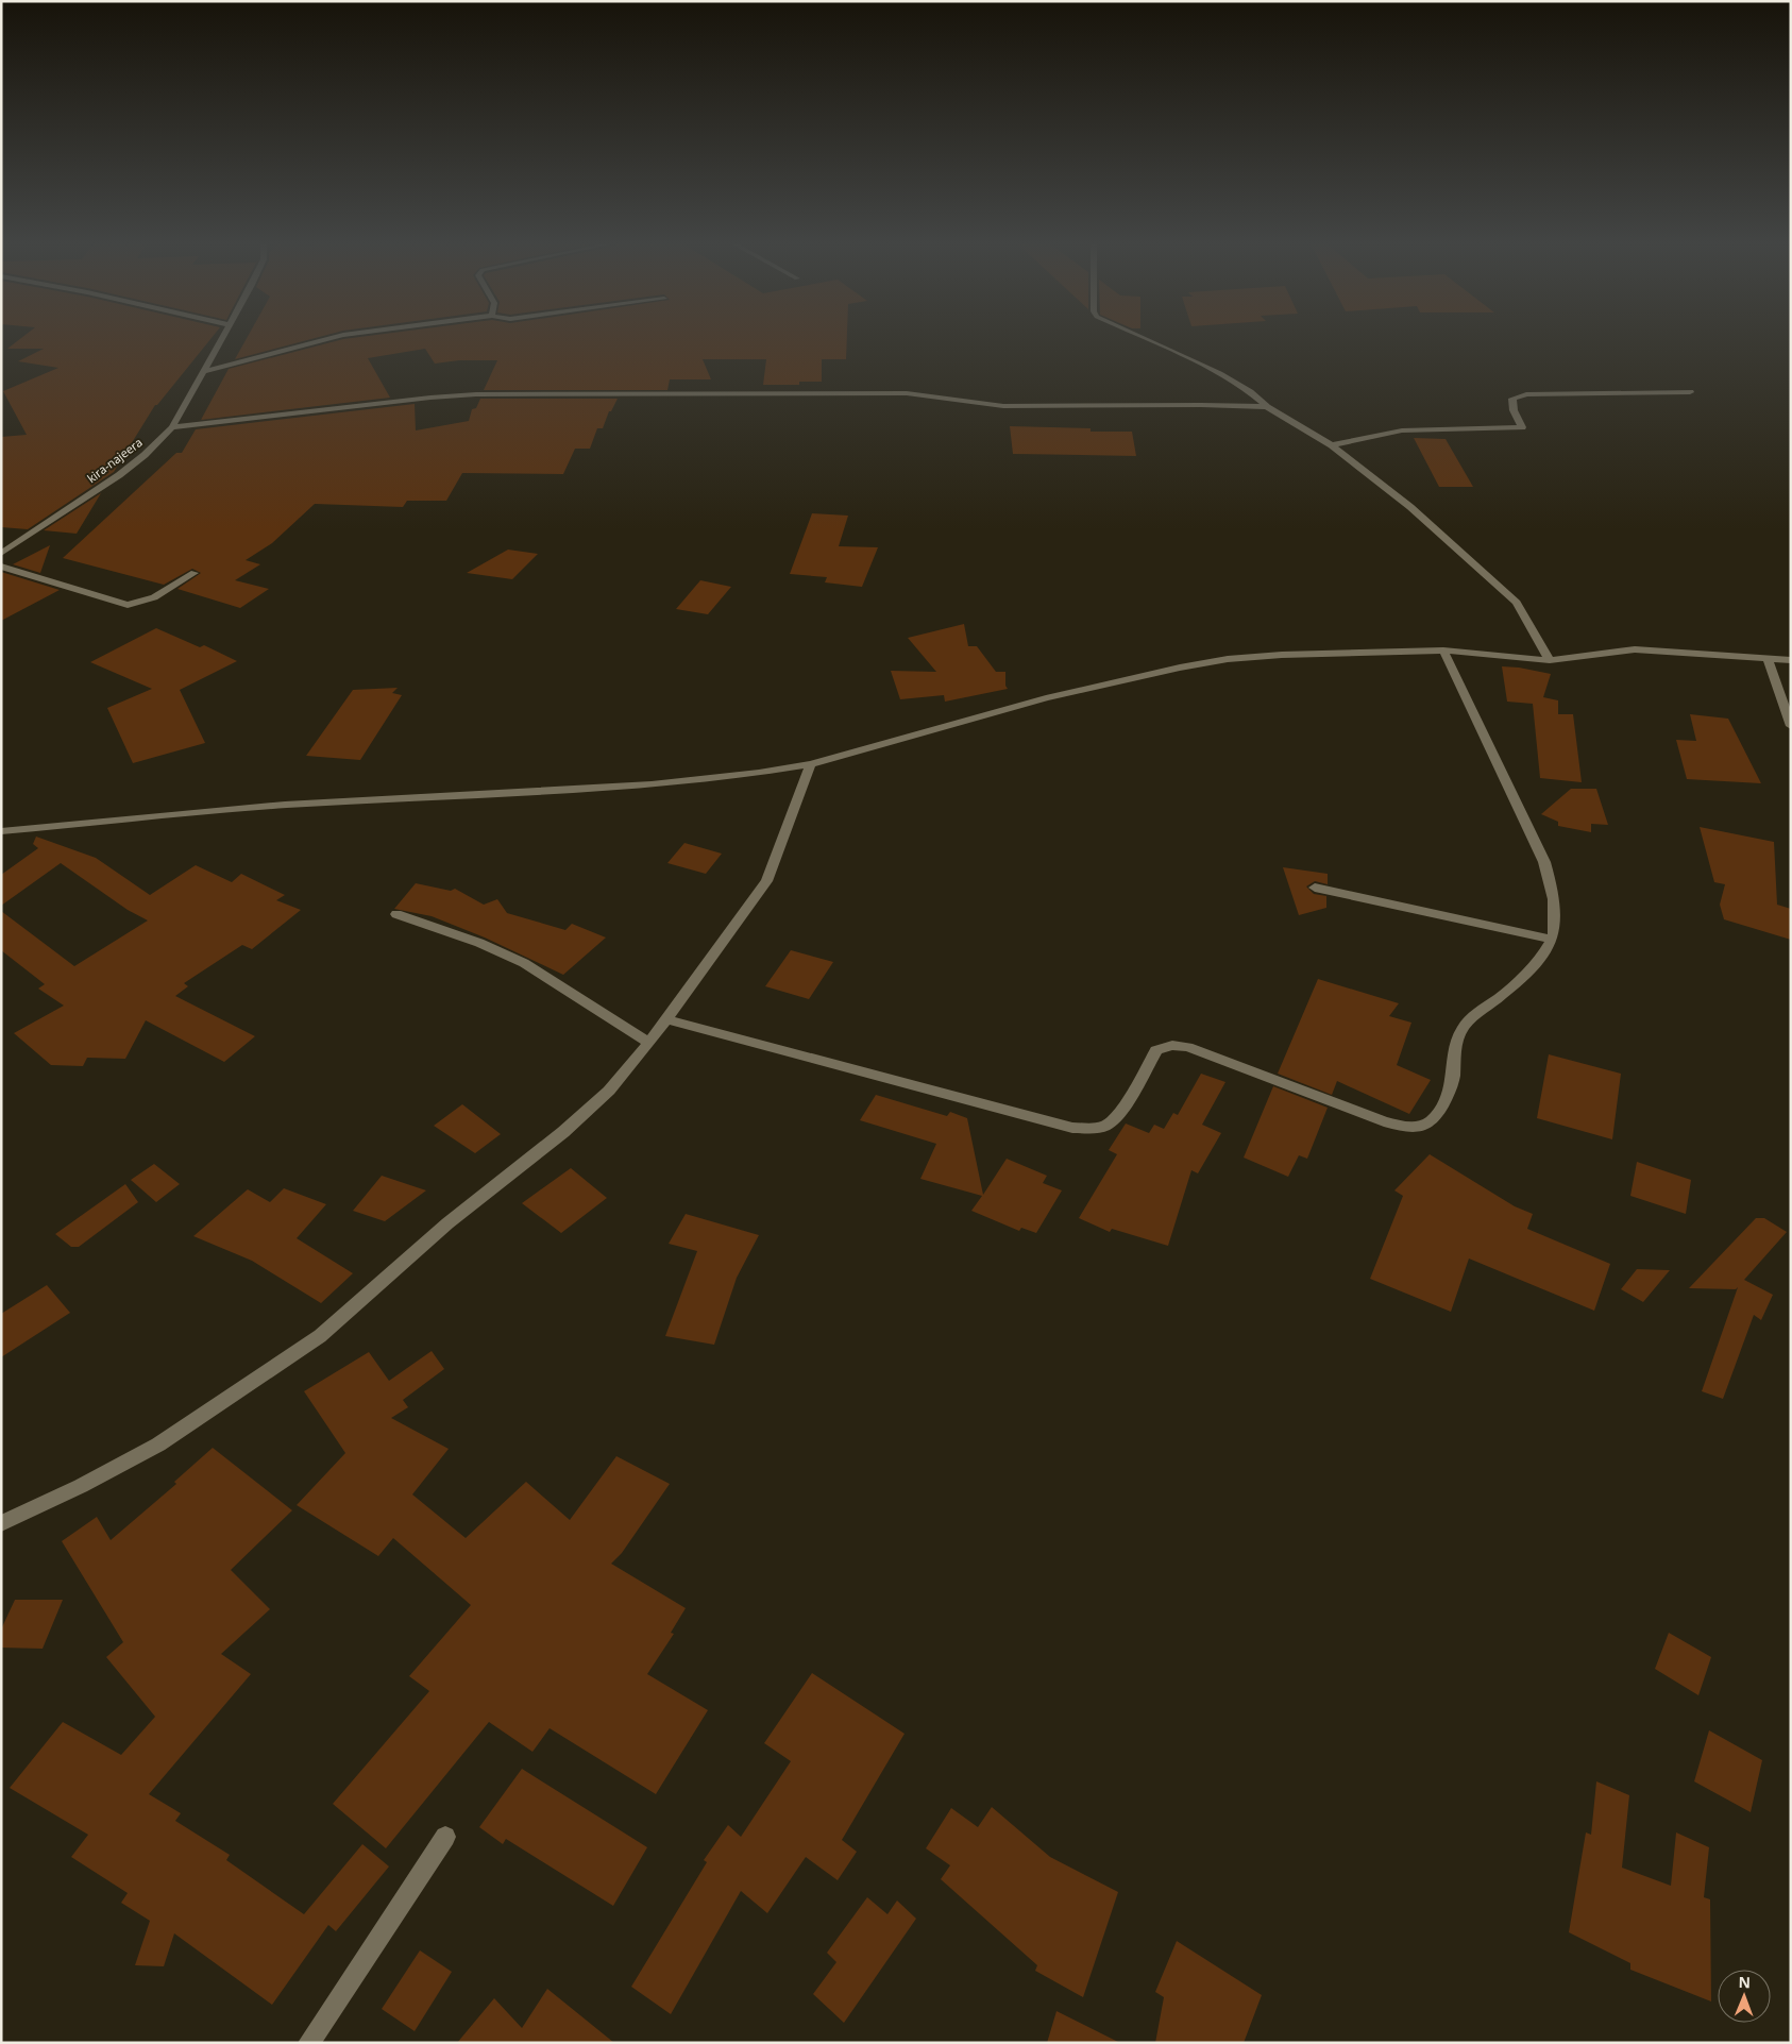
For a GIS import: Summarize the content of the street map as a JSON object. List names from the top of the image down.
{
  "streets": {
    "street": ["kira-najeera"]
  },
  "north": "top"
}
